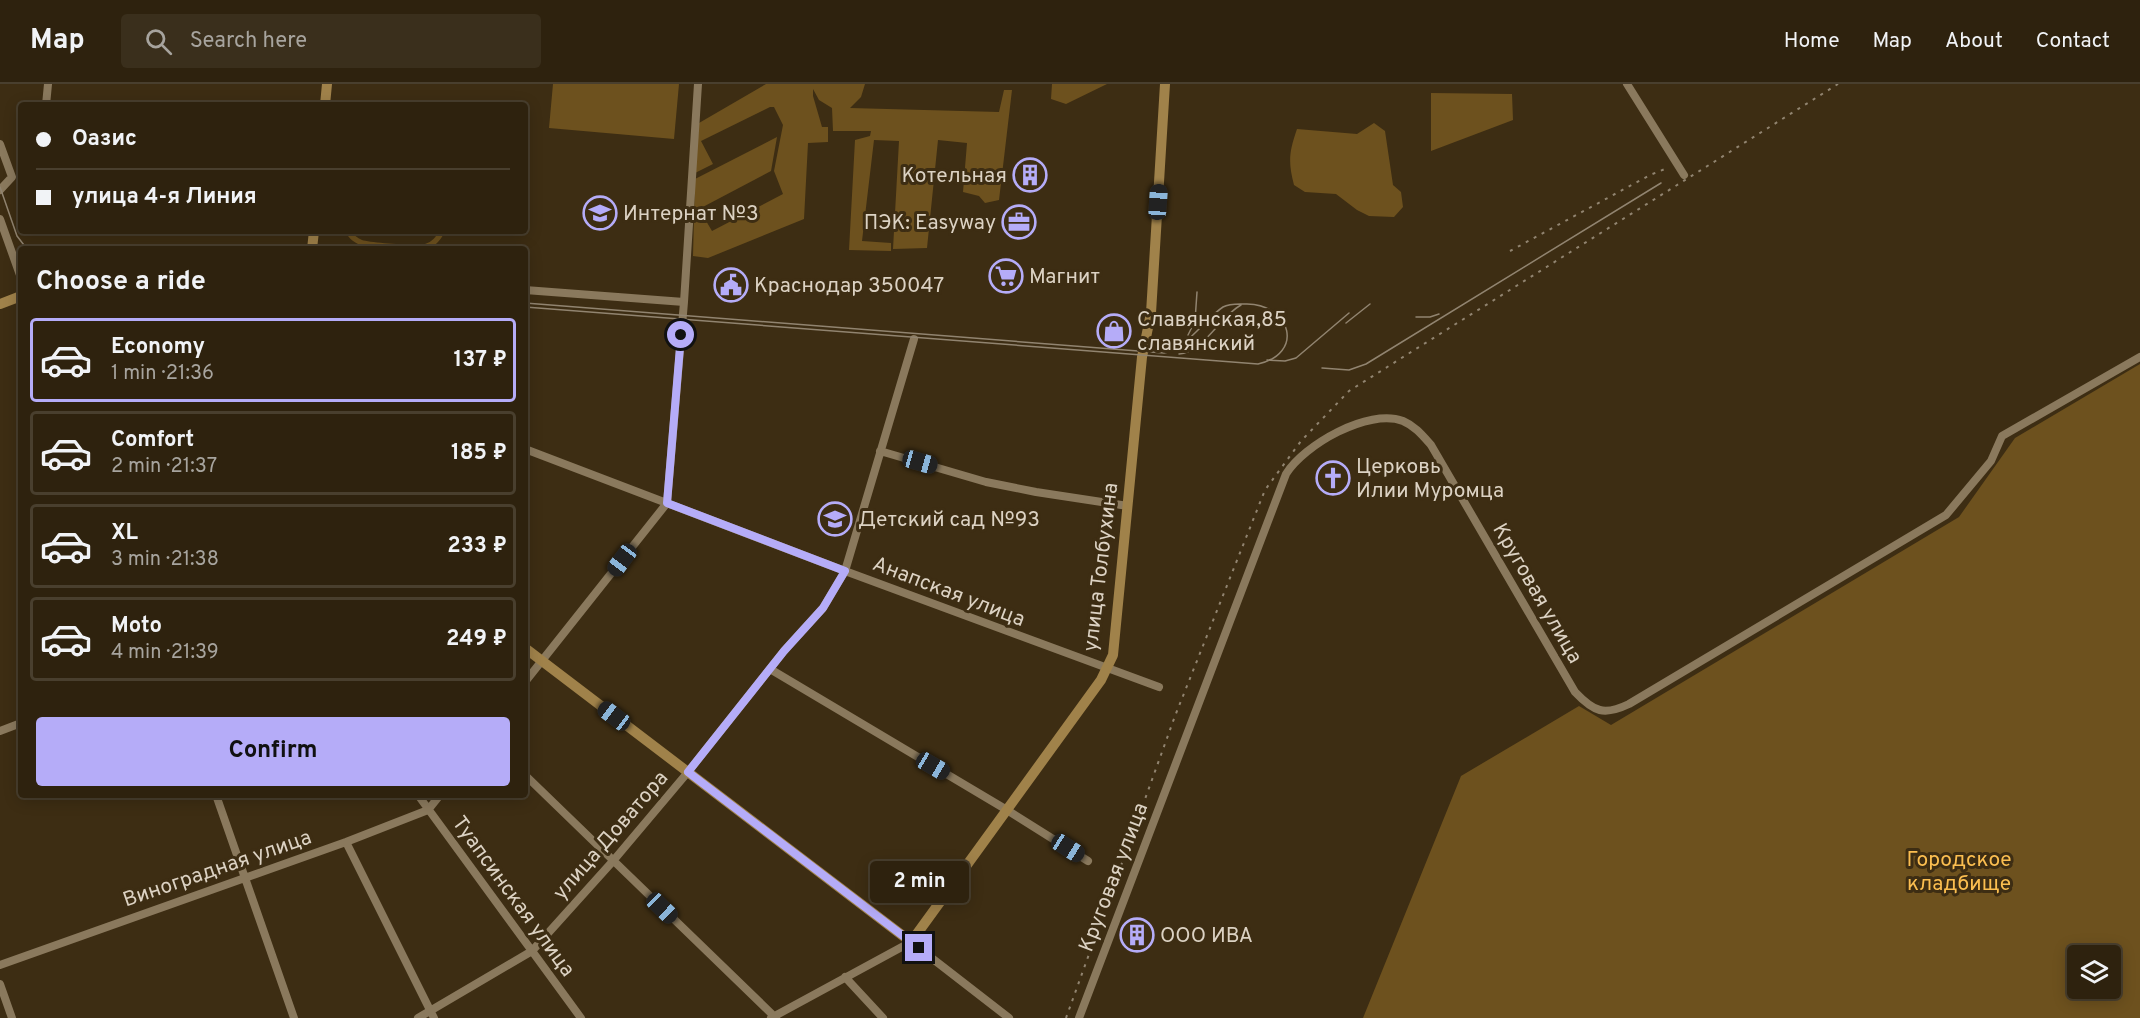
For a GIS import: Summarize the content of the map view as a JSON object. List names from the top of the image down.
{
  "streets": {
    "street": [
      "улица Толбухина",
      "Анапская улица",
      "Круговая улица",
      "улица Доватора",
      "Виноградная улица",
      "Туапсинская улица"
    ]
  },
  "crossings": [
    ["улица Толбухина", "Анапская улица"],
    ["Анапская улица", "улица Доватора"],
    ["улица Доватора", "Туапсинская улица"],
    ["Виноградная улица", "Туапсинская улица"]
  ],
  "parks": ["Городское кладбище"],
  "places": {
    "building": ["Котельная", "ООО ИВА"],
    "school or university": ["Интернат №3", "Детский сад №93"],
    "office": ["ПЭК: Easyway"],
    "supermarket": ["Магнит"],
    "public building": ["Краснодар 350047"],
    "shop": ["Славянская,85 славянский"],
    "church": ["Церковь Илии Муромца"]
  },
  "page": {
    "header": "Map",
    "search": "Search here",
    "nav": [
      "Home",
      "Map",
      "About",
      "Contact"
    ],
    "banner": ["Оазис", "улица 4-я Линия"],
    "heading": "Choose a ride",
    "list": [
      {
        "name": "Economy",
        "note": "1 min · 21:36",
        "value": "137 ₽"
      },
      {
        "name": "Comfort",
        "note": "2 min · 21:37",
        "value": "185 ₽"
      },
      {
        "name": "XL",
        "note": "3 min · 21:38",
        "value": "233 ₽"
      },
      {
        "name": "Moto",
        "note": "4 min · 21:39",
        "value": "249 ₽"
      }
    ],
    "buttons": "Confirm",
    "bubble": "2 min"
  }
}
